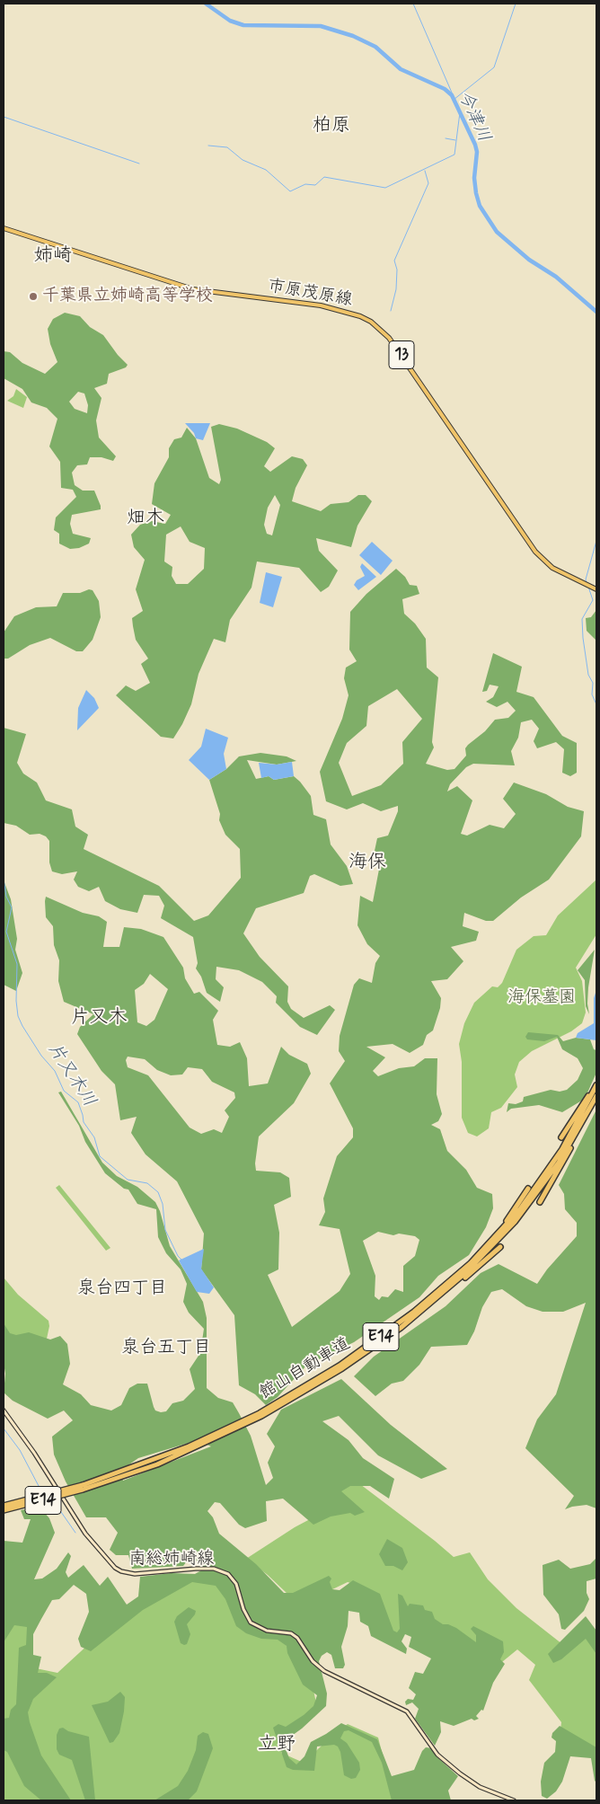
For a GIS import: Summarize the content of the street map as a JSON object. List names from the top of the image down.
{
  "streets": {
    "highway": ["E14", "館山自動車道"],
    "main road": ["市原茂原線", "13", "南総姉崎線"]
  },
  "districts": [
    "柏原",
    "姉崎",
    "畑木",
    "海保",
    "片又木",
    "泉台四丁目",
    "泉台五丁目",
    "立野"
  ],
  "water": ["今津川", "片又木川"],
  "parks": ["海保墓園"],
  "places": ["千葉県立姉崎高等学校"]
}
